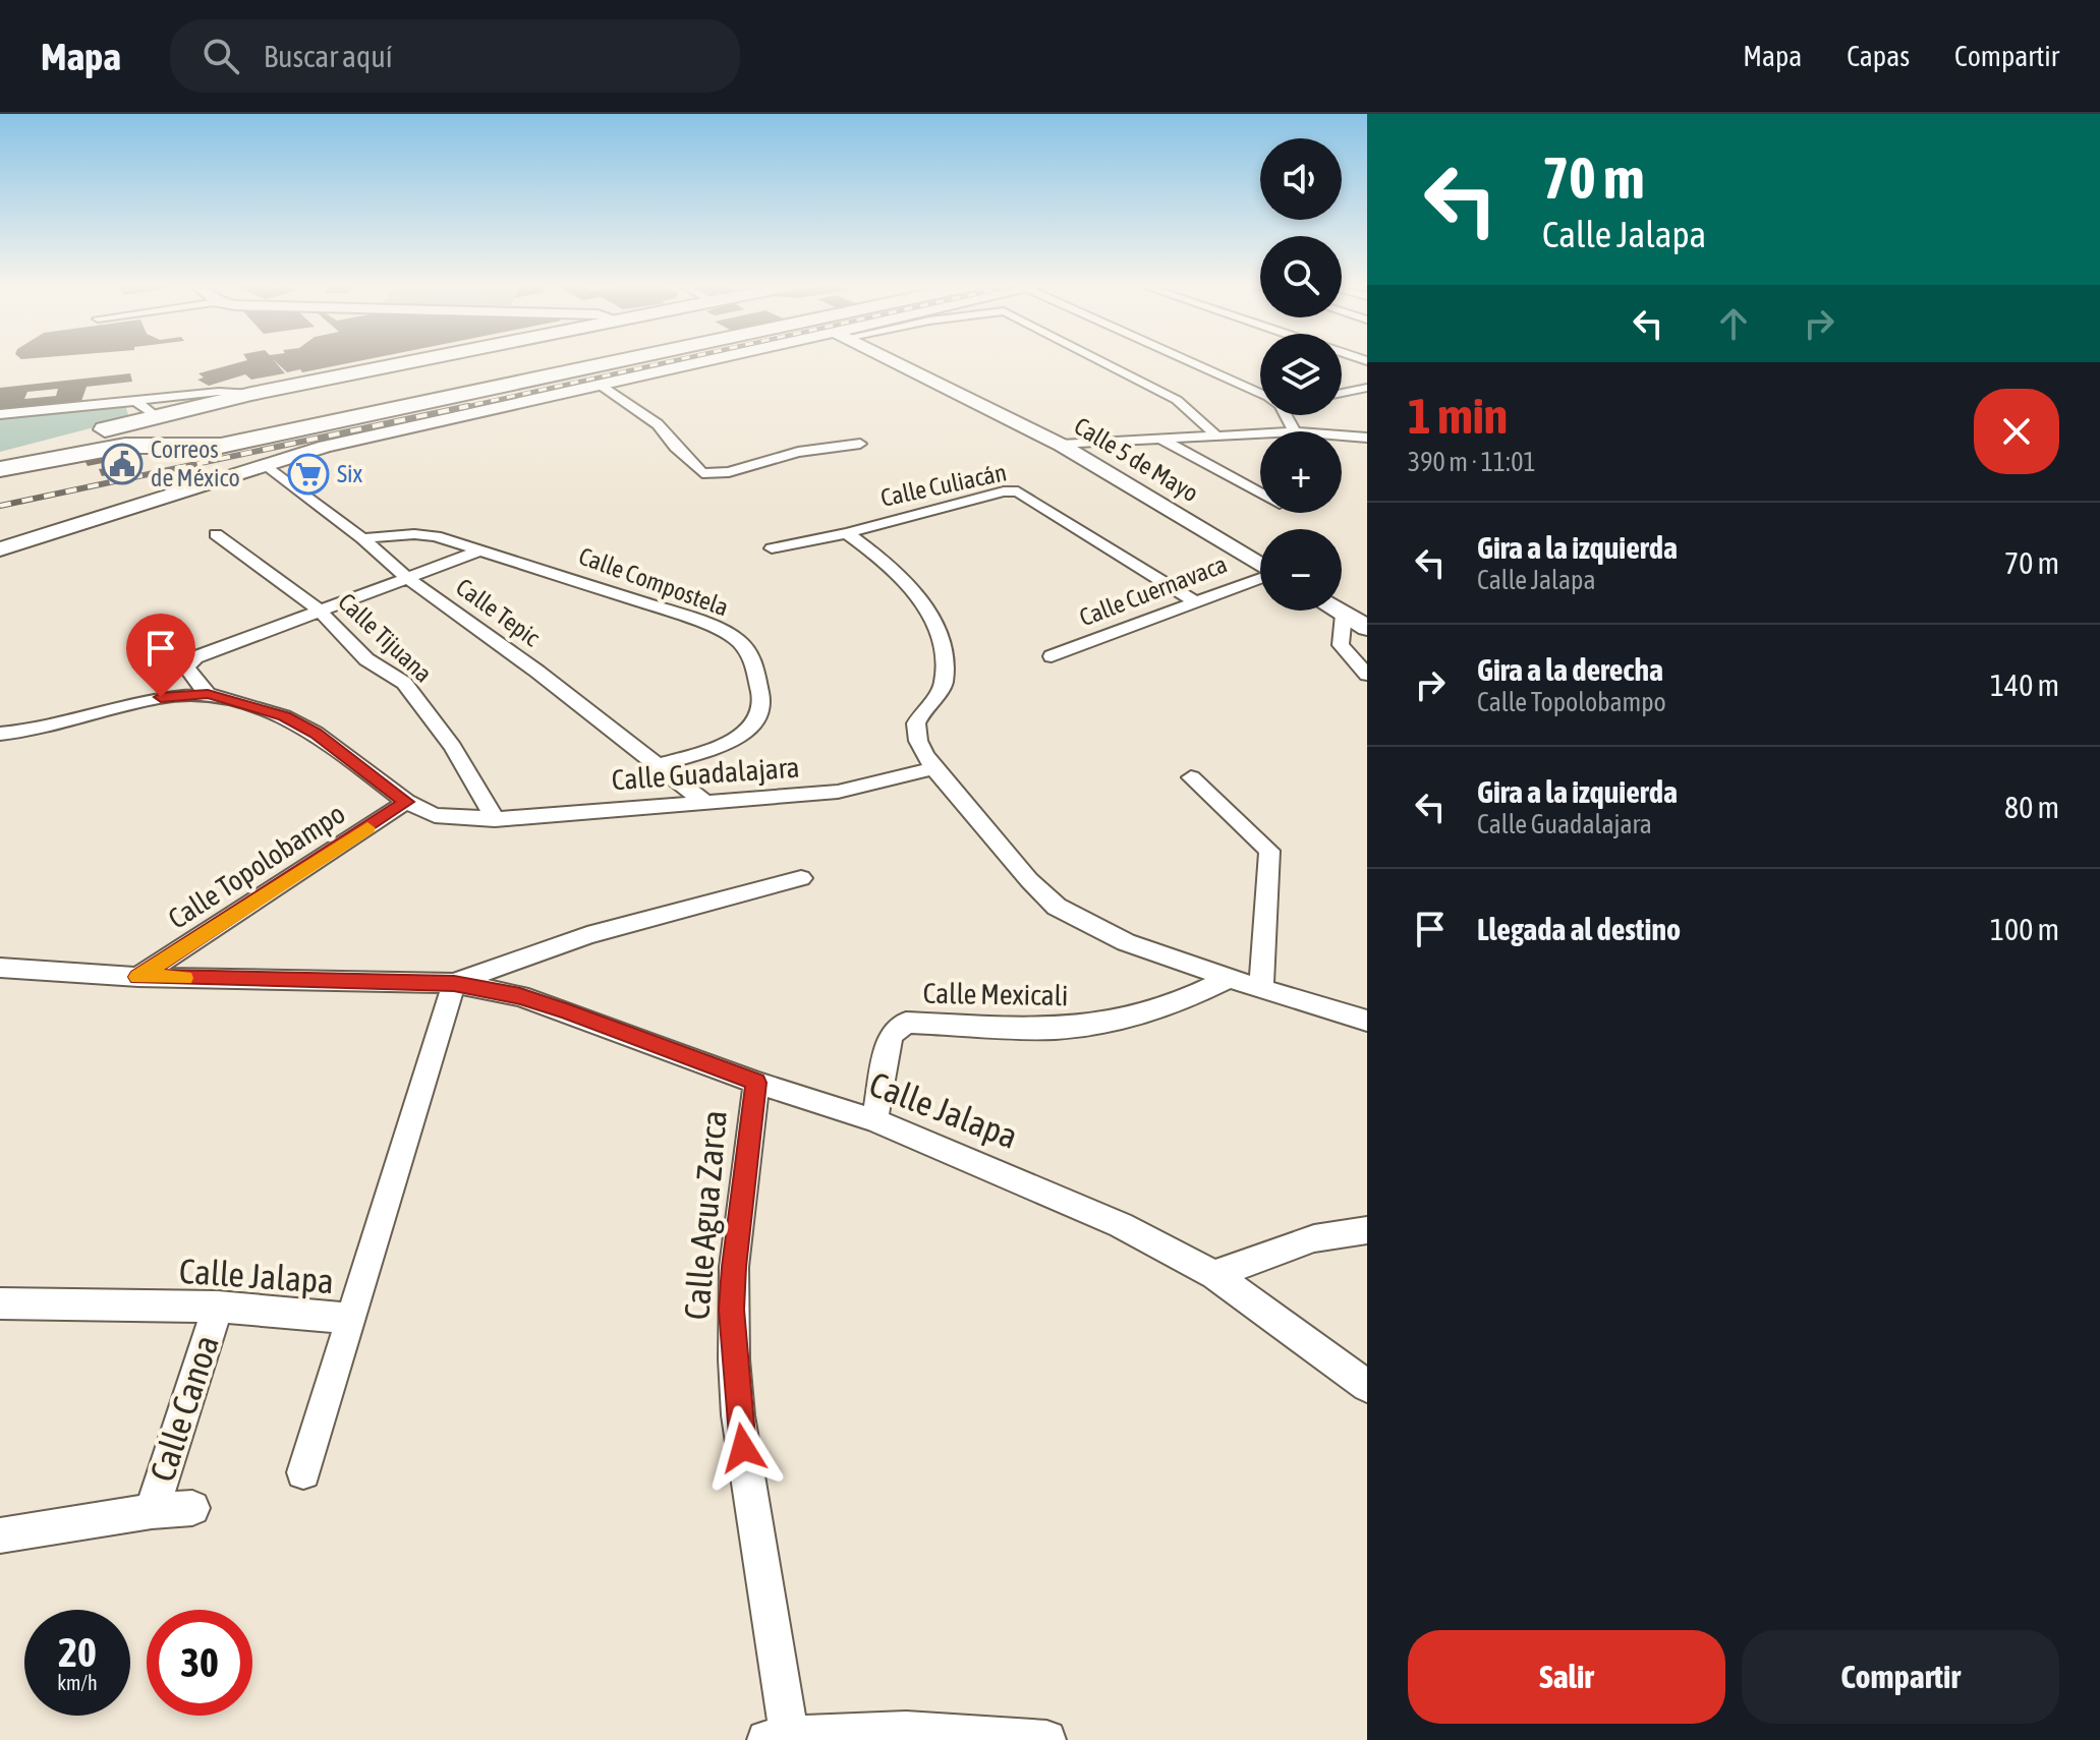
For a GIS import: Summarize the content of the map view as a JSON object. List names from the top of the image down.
{
  "streets": {
    "street": [
      "Calle 5 de Mayo",
      "Calle Culiacán",
      "Calle Compostela",
      "Calle Cuernavaca",
      "Calle Tepic",
      "Calle Tijuana",
      "Calle Guadalajara",
      "Calle Topolobampo",
      "Calle Mexicali",
      "Calle Jalapa",
      "Calle Agua Zarca",
      "Calle Canoa"
    ]
  },
  "crossings": [
    ["Calle Culiacán", "Calle Cuernavaca"],
    ["Calle Compostela", "Calle Tepic"],
    ["Calle Tepic", "Calle Guadalajara"],
    ["Calle Tijuana", "Calle Guadalajara"],
    ["Calle Guadalajara", "Calle Topolobampo"],
    ["Calle Topolobampo", "Calle Jalapa"],
    ["Calle Mexicali", "Calle Jalapa"],
    ["Calle Jalapa", "Calle Agua Zarca"],
    ["Calle Jalapa", "Calle Canoa"]
  ],
  "places": {
    "public building": ["Correos de México"],
    "supermarket": ["Six"]
  },
  "page": {
    "header": "Mapa",
    "search": "Buscar aquí",
    "nav": ["Mapa", "Capas", "Compartir"],
    "turn": ["70 m", "Calle Jalapa"],
    "map_buttons": ["+", "−"],
    "heading": ["1 min", "390 m · 11:01"],
    "list": [
      {
        "name": "Gira a la izquierda",
        "note": "Calle Jalapa",
        "value": "70 m"
      },
      {
        "name": "Gira a la derecha",
        "note": "Calle Topolobampo",
        "value": "140 m"
      },
      {
        "name": "Gira a la izquierda",
        "note": "Calle Guadalajara",
        "value": "80 m"
      },
      {
        "name": "Llegada al destino",
        "value": "100 m"
      }
    ],
    "speed": "20 km/h",
    "limit": "30",
    "buttons": ["Salir", "Compartir"]
  }
}
